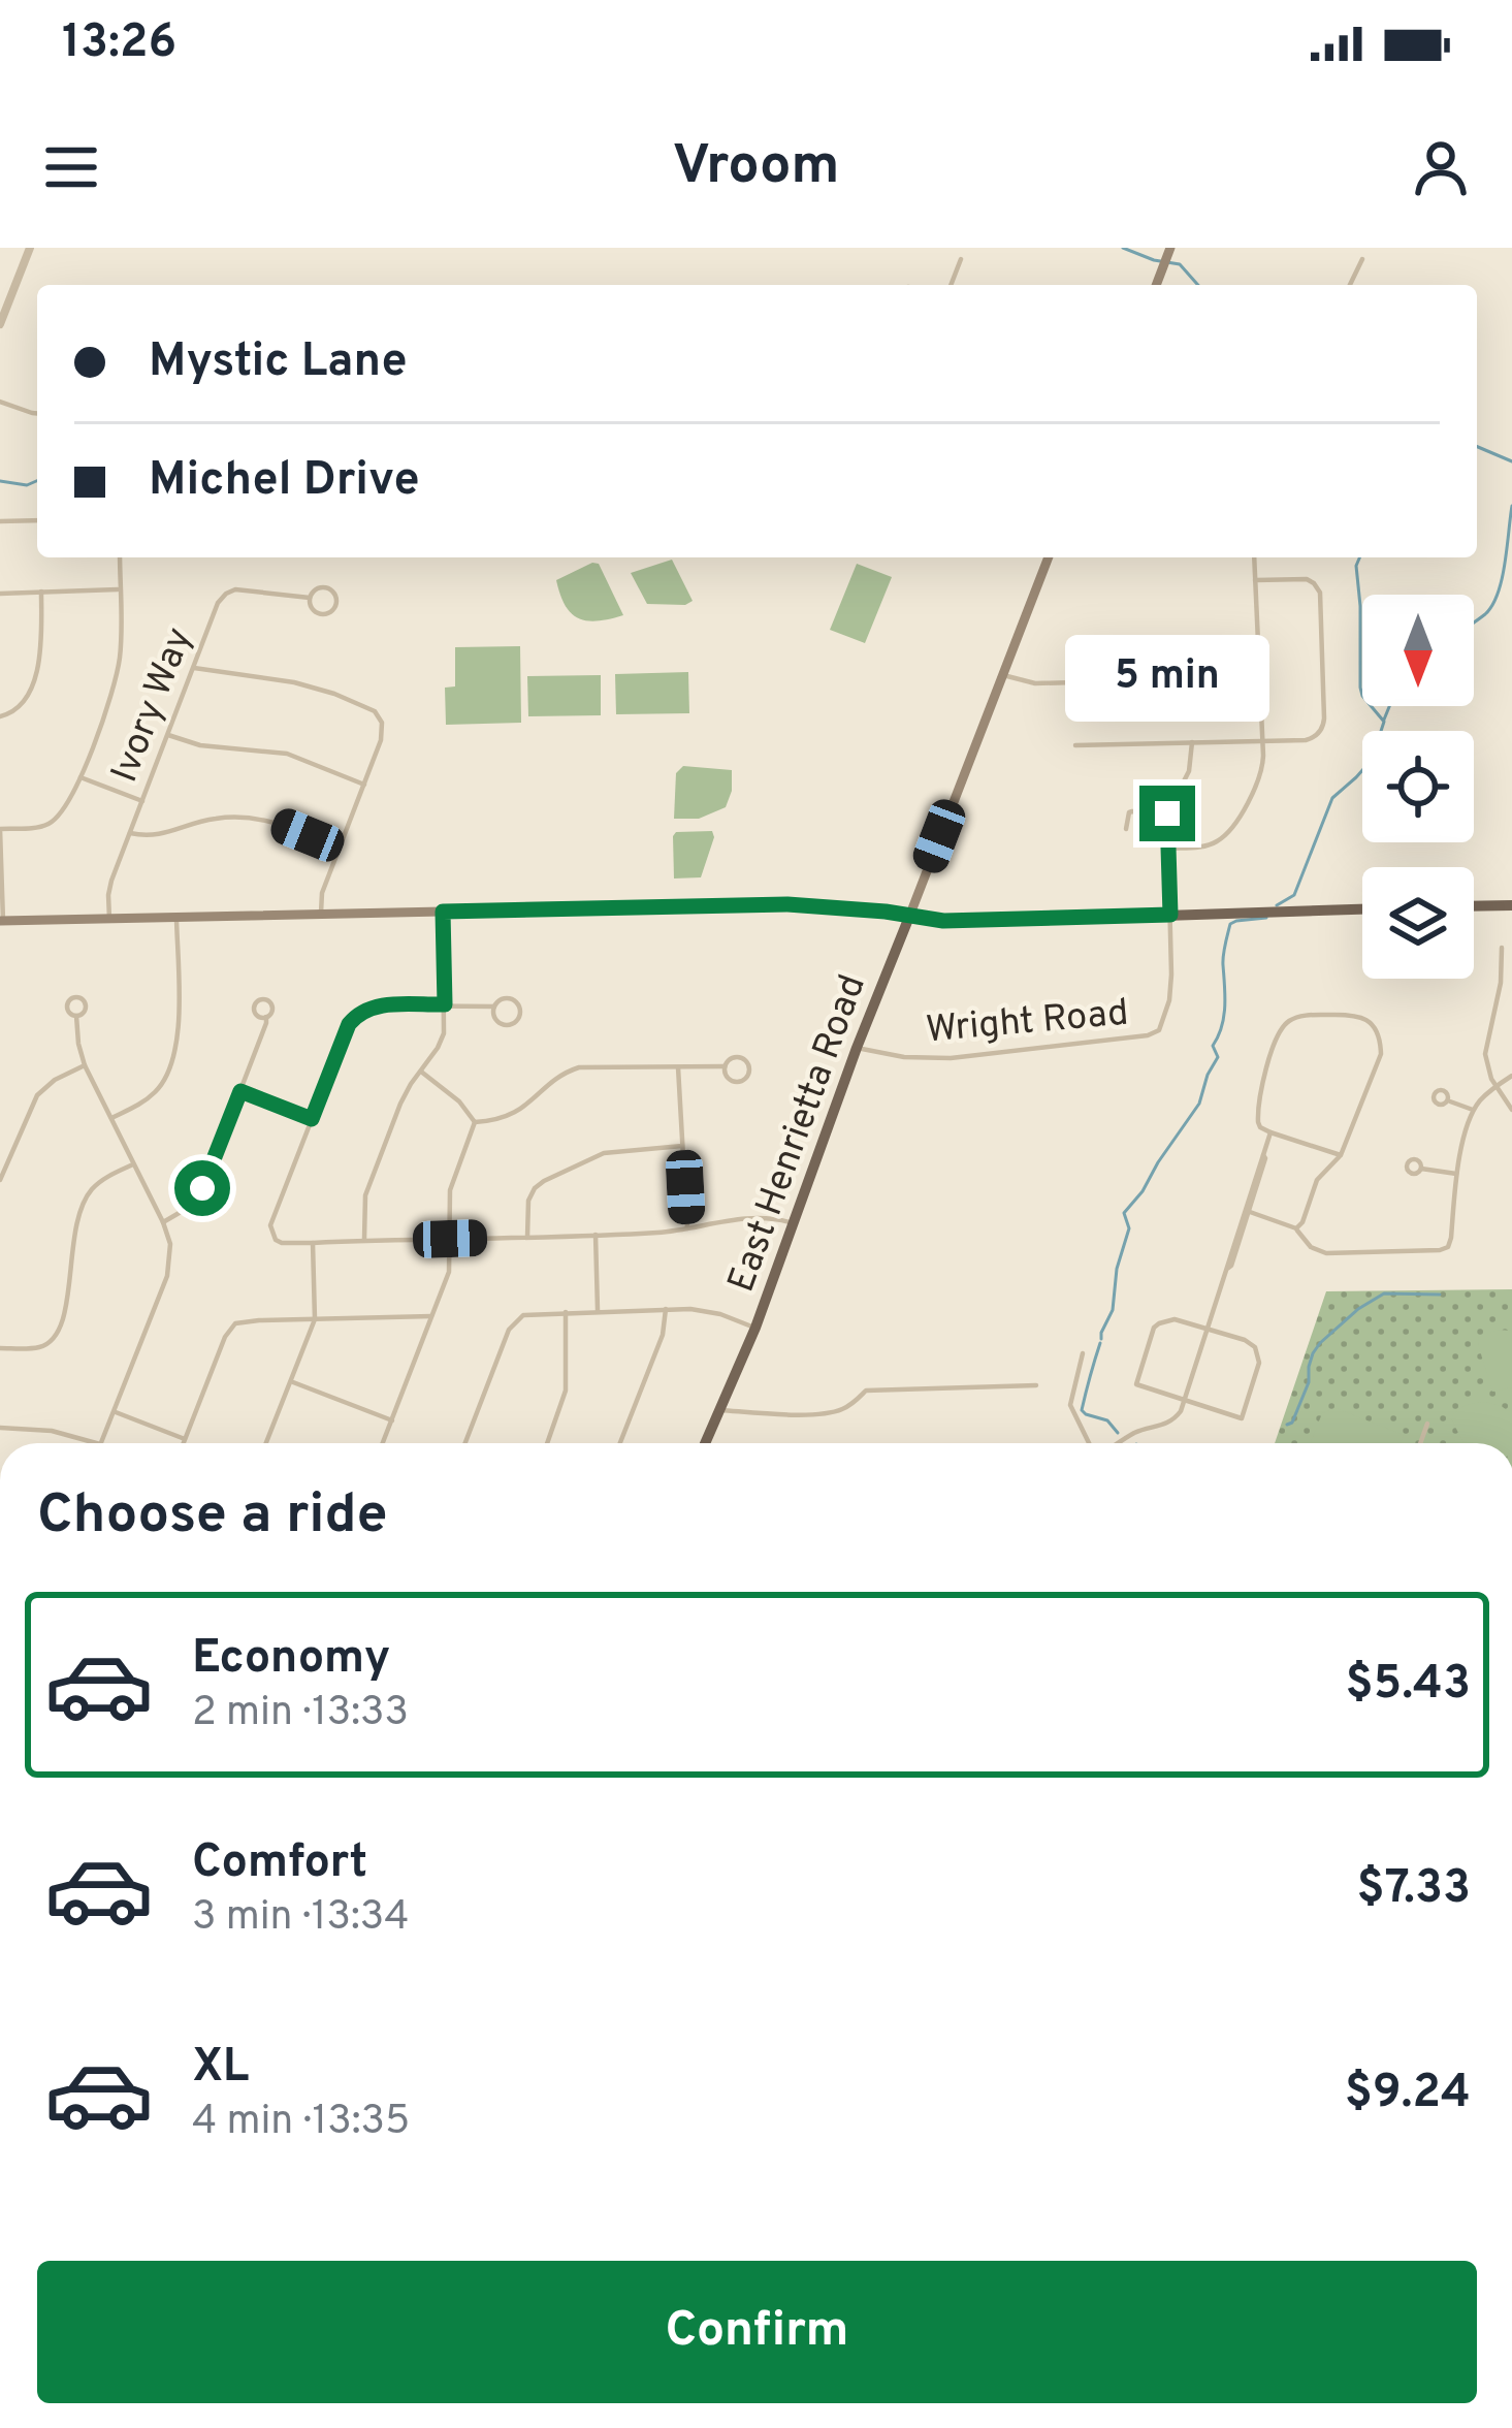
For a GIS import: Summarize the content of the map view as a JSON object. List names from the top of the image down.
{
  "streets": {
    "main road": ["East Henrietta Road"],
    "street": ["Ivory Way", "Wright Road"]
  },
  "crossings": [
    ["Wright Road", "East Henrietta Road"]
  ],
  "north": "bottom",
  "page": {
    "status": "13:26",
    "header": "Vroom",
    "banner": ["Mystic Lane", "Michel Drive"],
    "bubble": "5 min",
    "heading": "Choose a ride",
    "list": [
      {
        "name": "Economy",
        "note": "2 min · 13:33",
        "value": "$5.43"
      },
      {
        "name": "Comfort",
        "note": "3 min · 13:34",
        "value": "$7.33"
      },
      {
        "name": "XL",
        "note": "4 min · 13:35",
        "value": "$9.24"
      }
    ],
    "buttons": "Confirm"
  }
}
